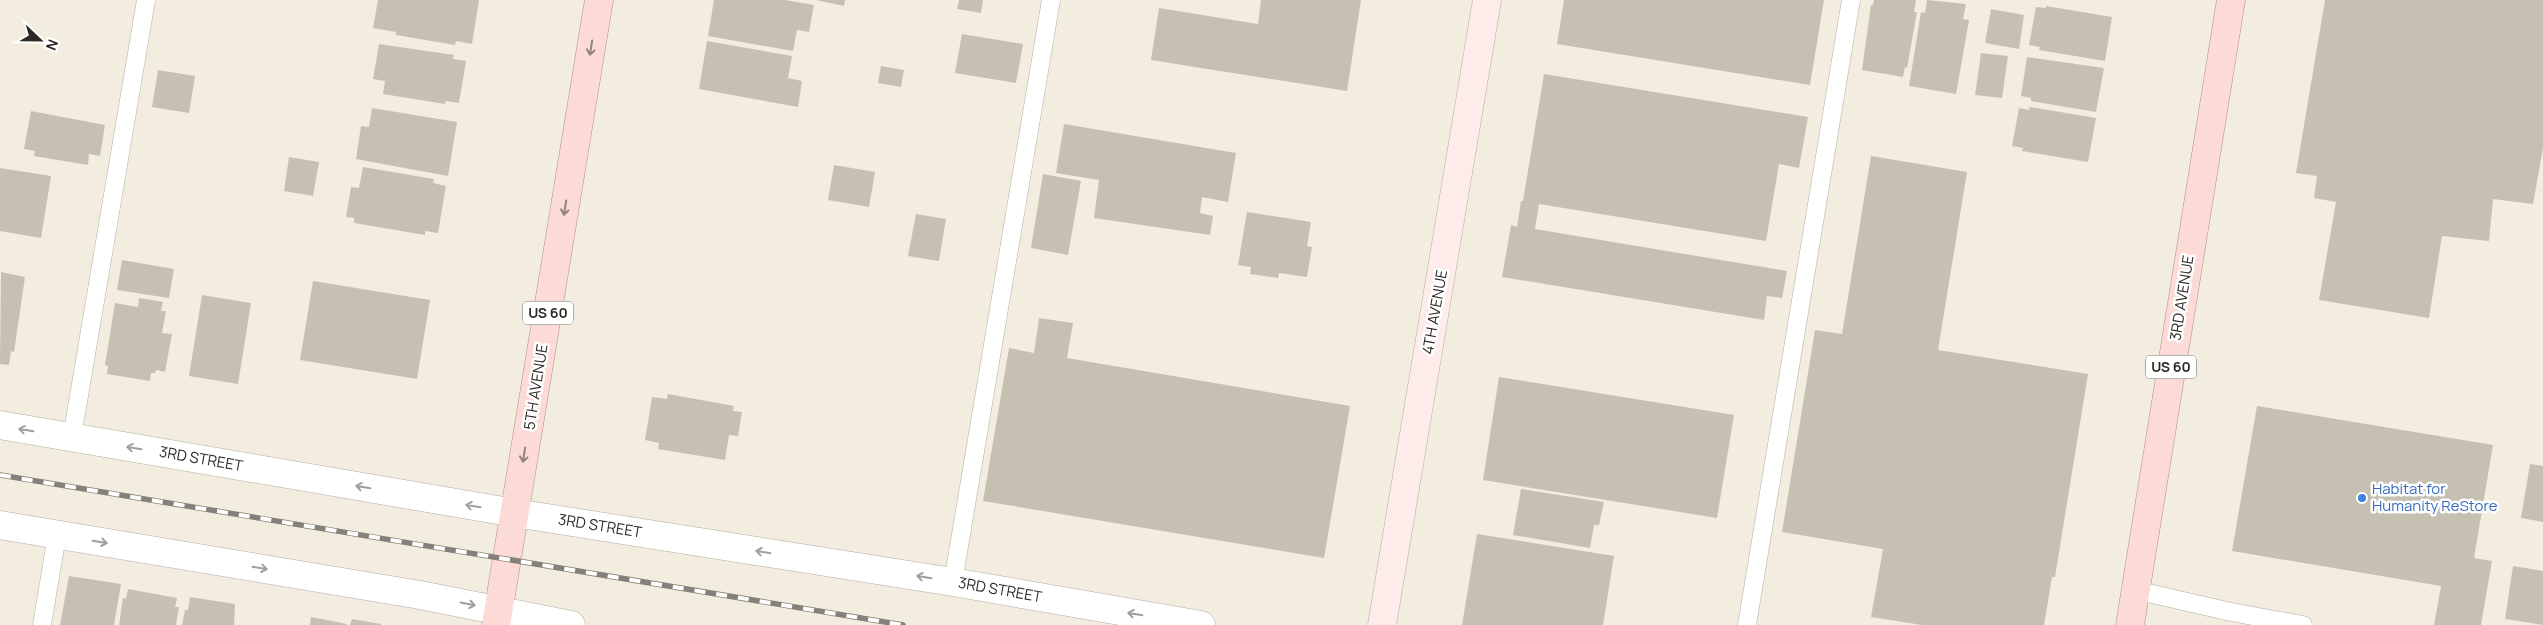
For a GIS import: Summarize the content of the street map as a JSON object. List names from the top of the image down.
{
  "streets": {
    "main road": [
      "3RD AVENUE",
      "4TH AVENUE",
      "US 60",
      "5TH AVENUE"
    ],
    "street": ["3RD STREET"]
  },
  "crossings": [
    ["5TH AVENUE", "3RD STREET"]
  ],
  "one_way": ["5TH AVENUE"],
  "places": ["Habitat for Humanity ReStore"],
  "north": "right"
}
